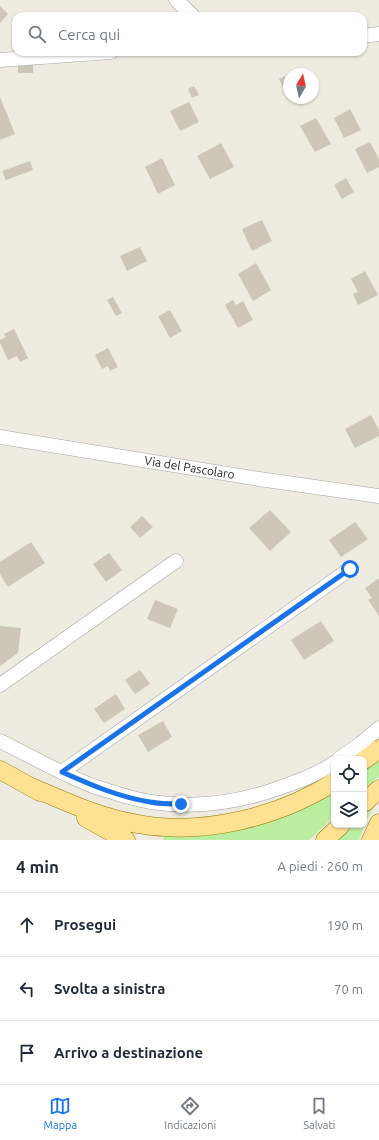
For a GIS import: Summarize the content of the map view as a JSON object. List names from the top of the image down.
{
  "streets": {
    "street": ["Via del Pascolaro"]
  },
  "north": "top",
  "page": {
    "search": "Cerca qui",
    "heading": ["4 min", "A piedi · 260 m"],
    "list": [
      ["Prosegui", "190 m"],
      ["Svolta a sinistra", "70 m"],
      "Arrivo a destinazione"
    ],
    "nav": ["Mappa", "Indicazioni", "Salvati"]
  }
}
